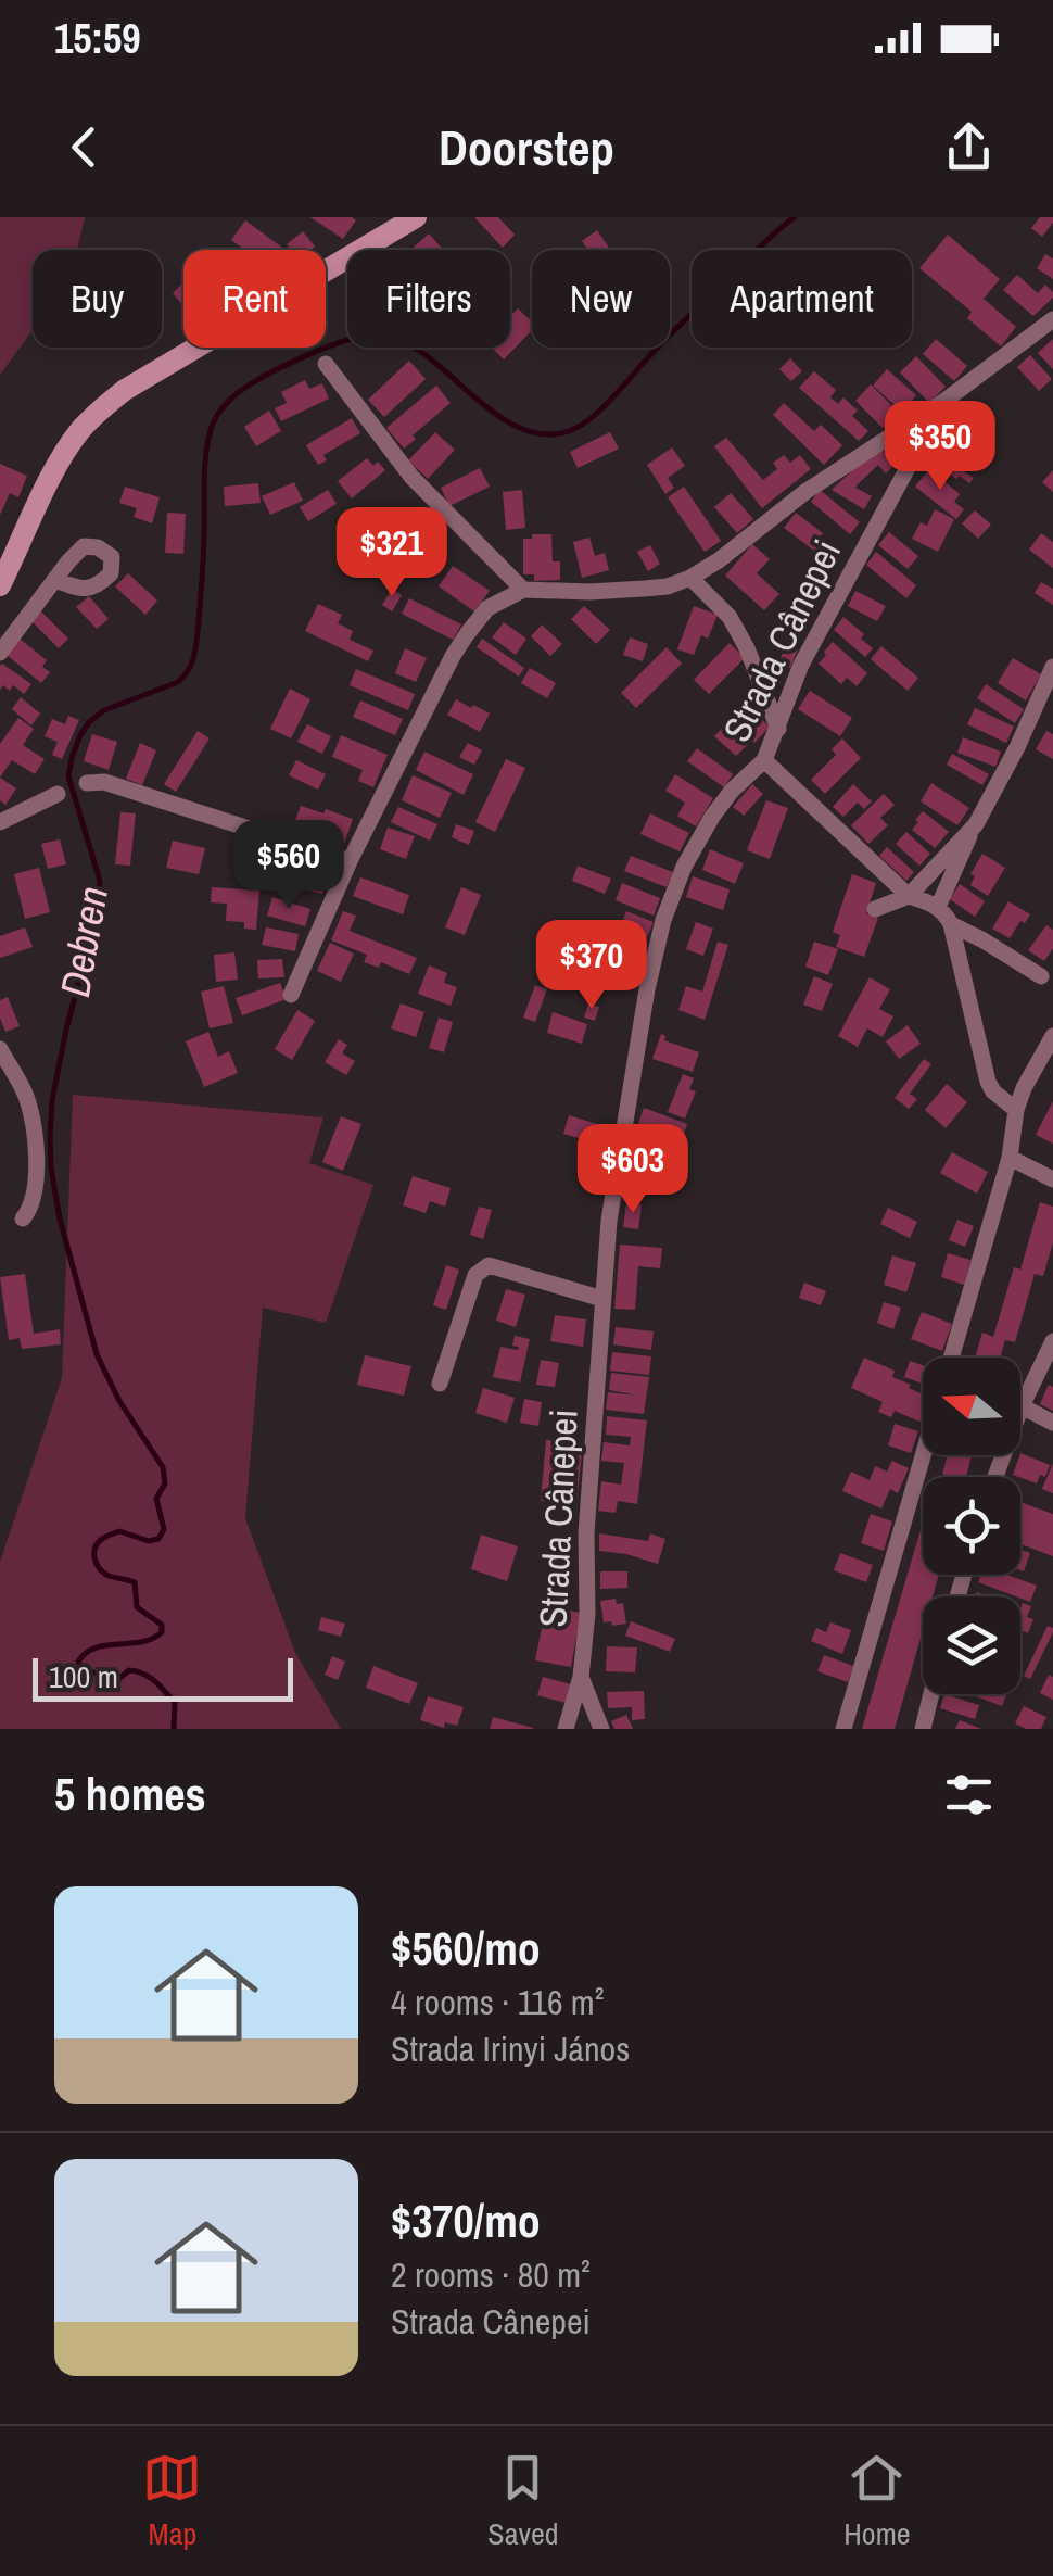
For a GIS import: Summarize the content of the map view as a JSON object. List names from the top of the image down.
{
  "streets": {
    "street": ["Strada Cânepei"]
  },
  "water": ["Debren"],
  "scale_bar": "100 m",
  "north": "left",
  "page": {
    "status": "15:59",
    "header": "Doorstep",
    "chip": [
      "Buy",
      "Rent",
      "Filters",
      "New",
      "Apartment"
    ],
    "price": [
      "$350",
      "$321",
      "$560",
      "$370",
      "$603"
    ],
    "scale": "100 m",
    "heading": "5 homes",
    "list": [
      {
        "name": "$560/mo",
        "note": "4 rooms · 116 m² · Strada Irinyi János"
      },
      {
        "name": "$370/mo",
        "note": "2 rooms · 80 m² · Strada Cânepei"
      }
    ],
    "tabs": ["Map", "Saved", "Home"]
  }
}
